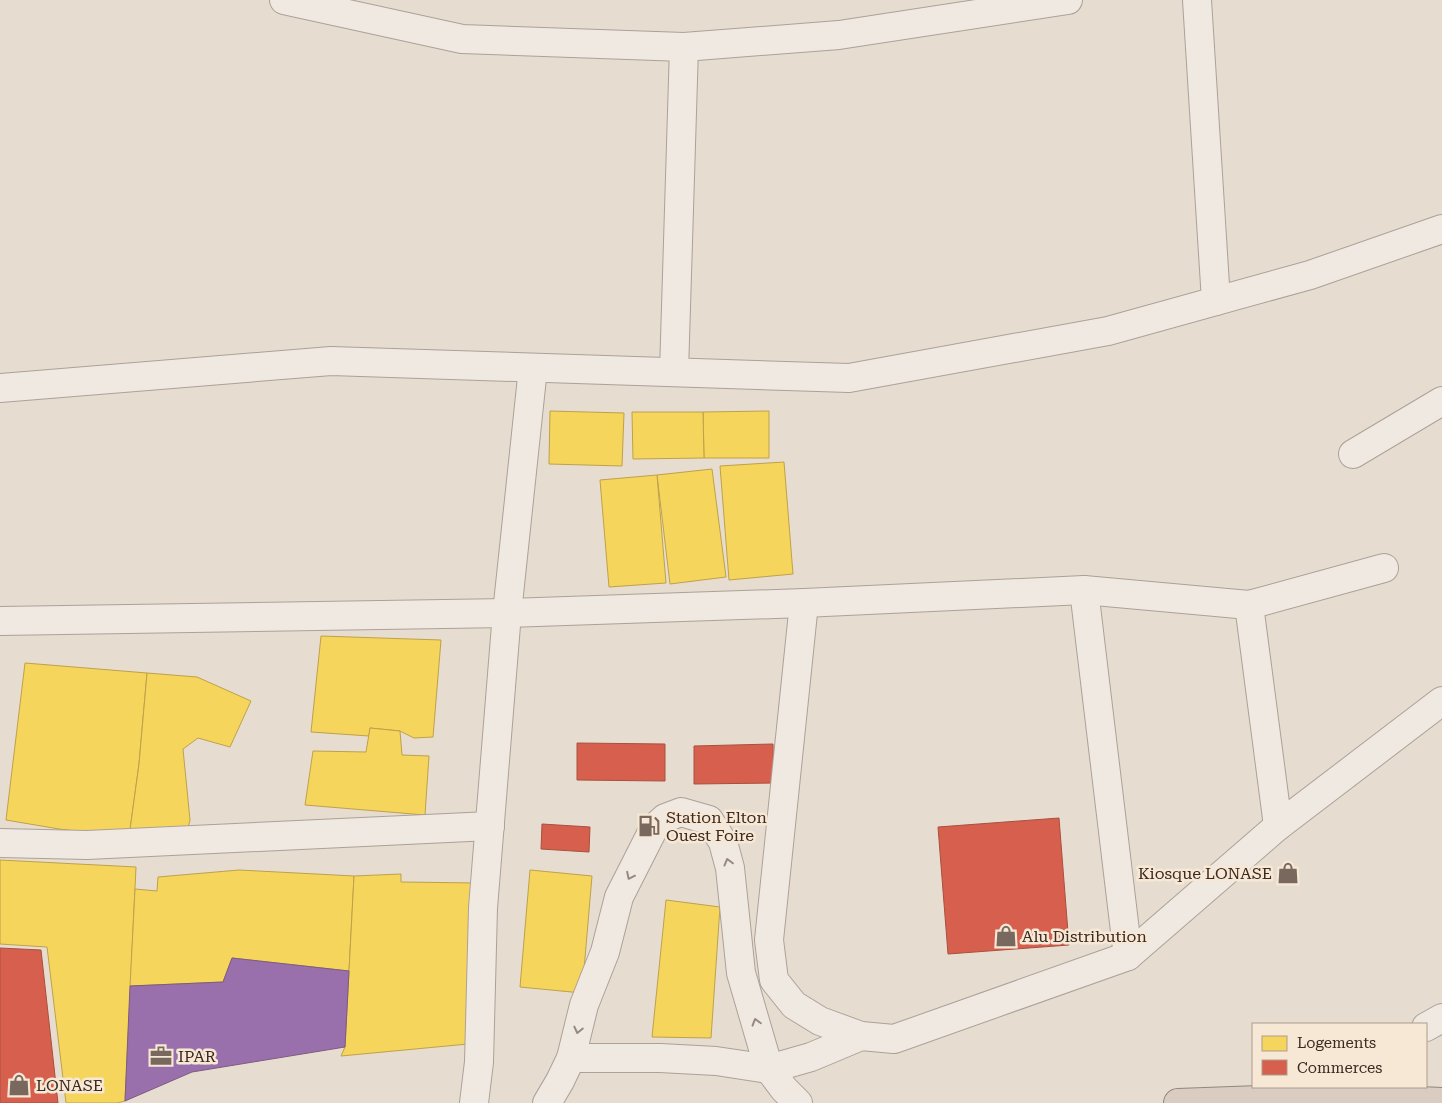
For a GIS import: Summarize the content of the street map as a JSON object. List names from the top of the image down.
{
  "places": {
    "fuel station": ["Station Elton Ouest Foire"],
    "shop": ["Kiosque LONASE", "Alu Distribution", "LONASE"],
    "office": ["IPAR"]
  },
  "legend": ["Logements", "Commerces"]
}
